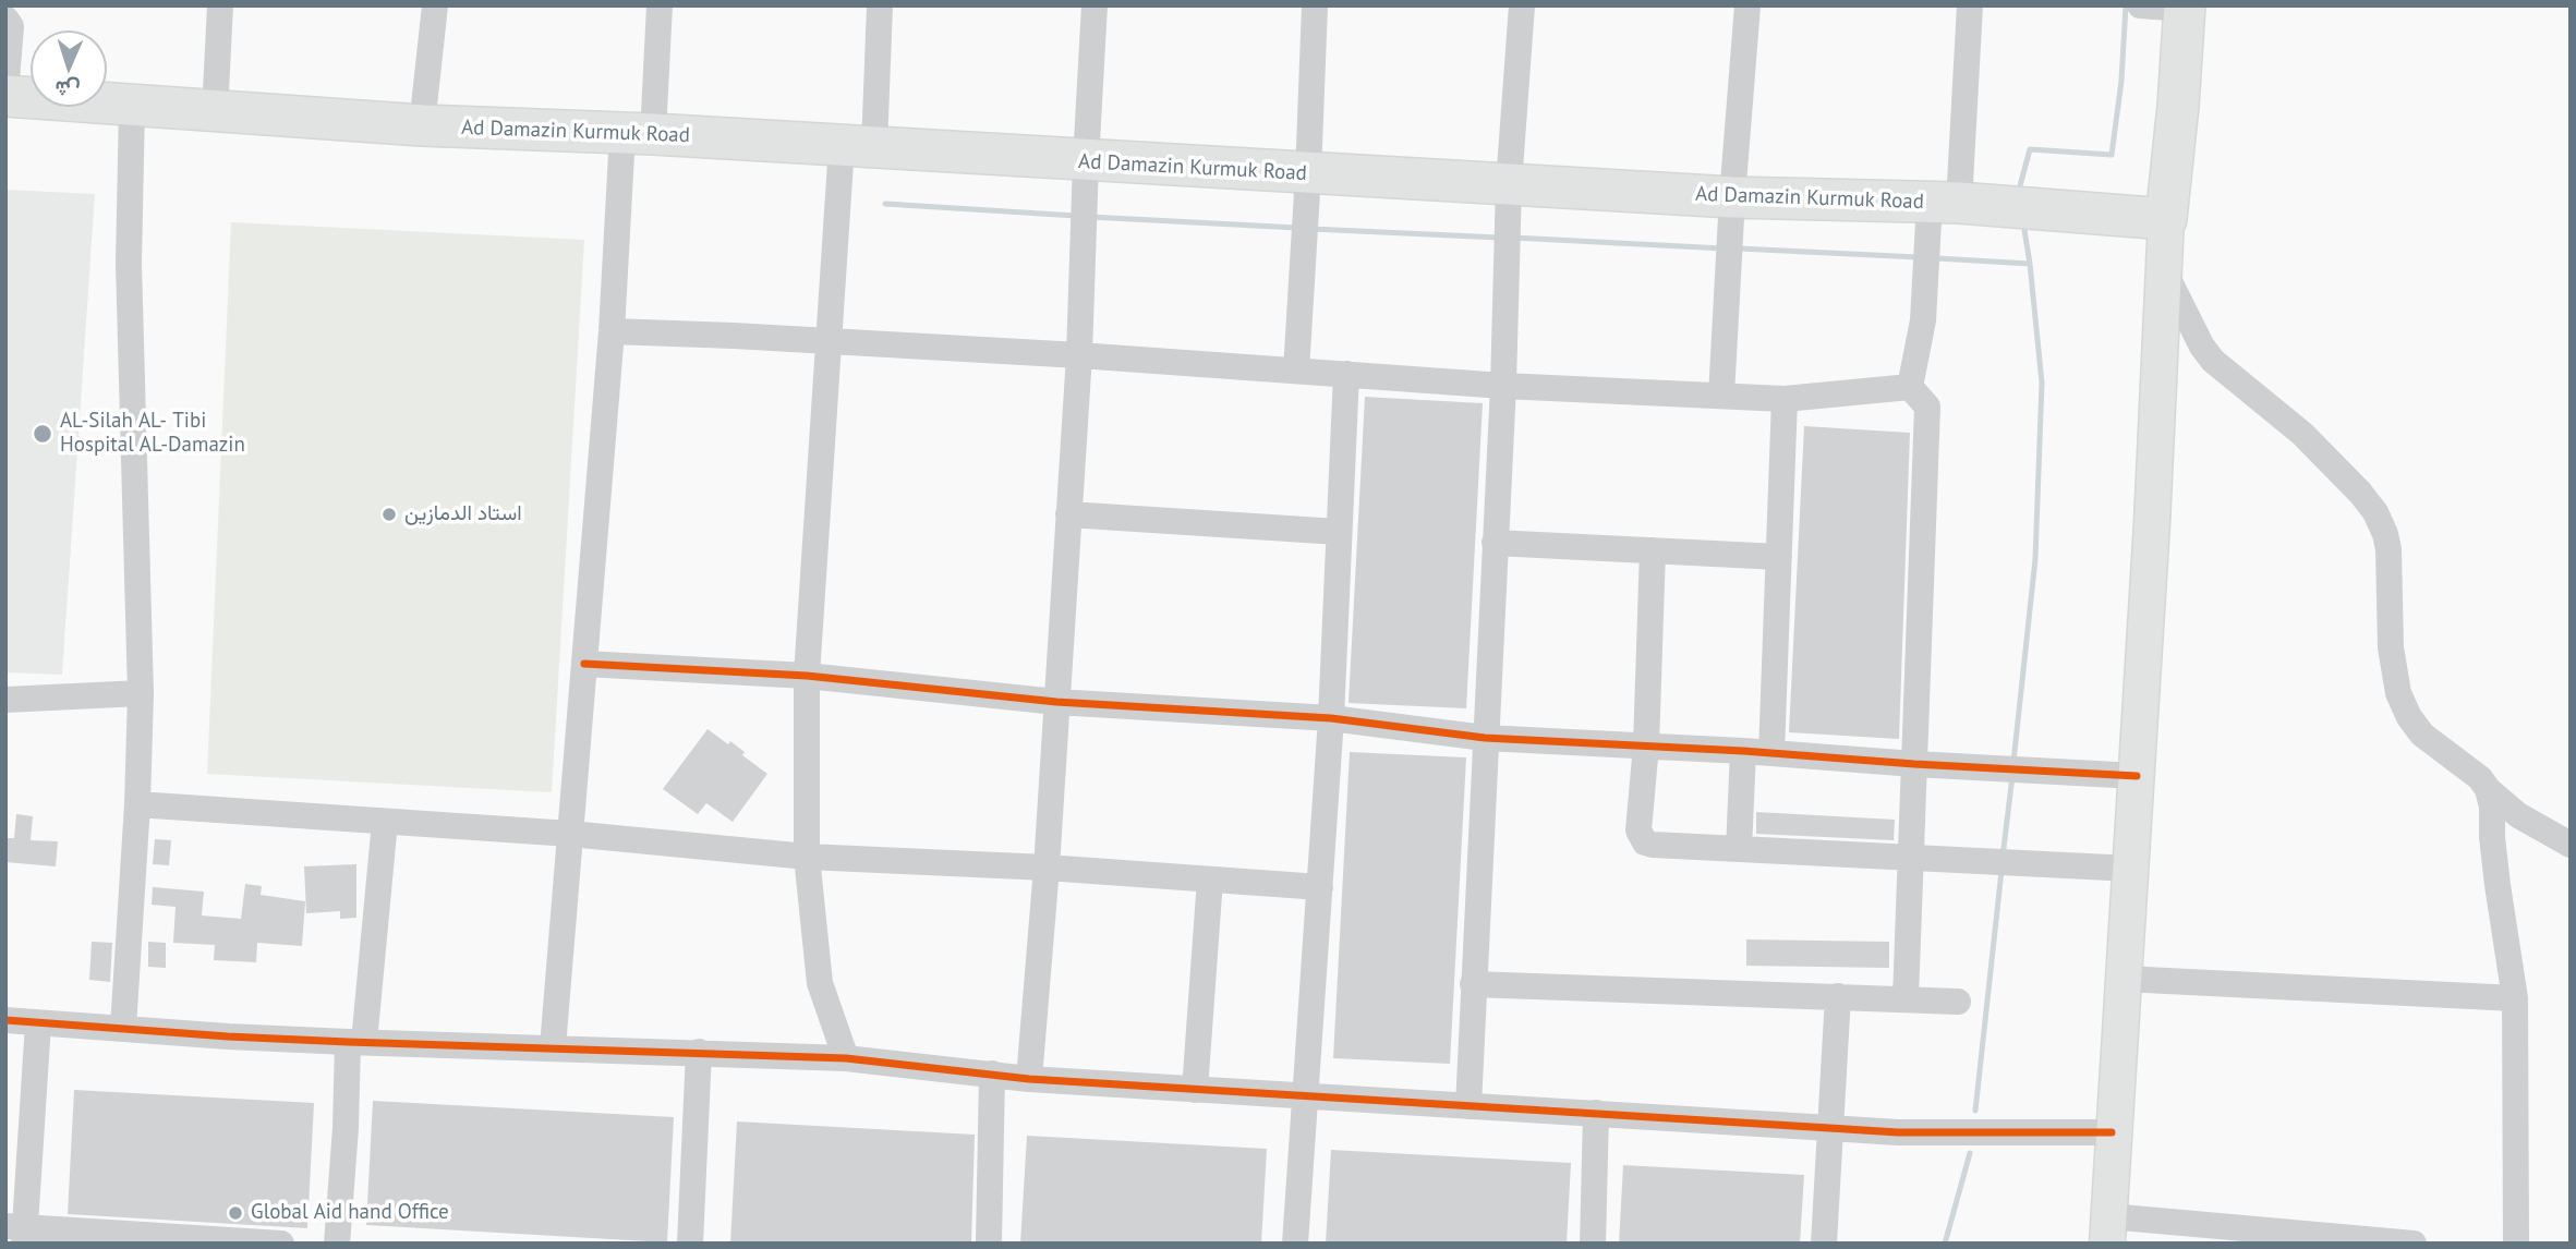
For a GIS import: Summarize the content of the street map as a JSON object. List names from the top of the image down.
{
  "streets": {
    "highway": ["Ad Damazin Kurmuk Road"]
  },
  "places": ["AL-Silah AL- Tibi Hospital AL-Damazin", "استاد الدمازين", "Global Aid hand Office"],
  "north": "bottom"
}
